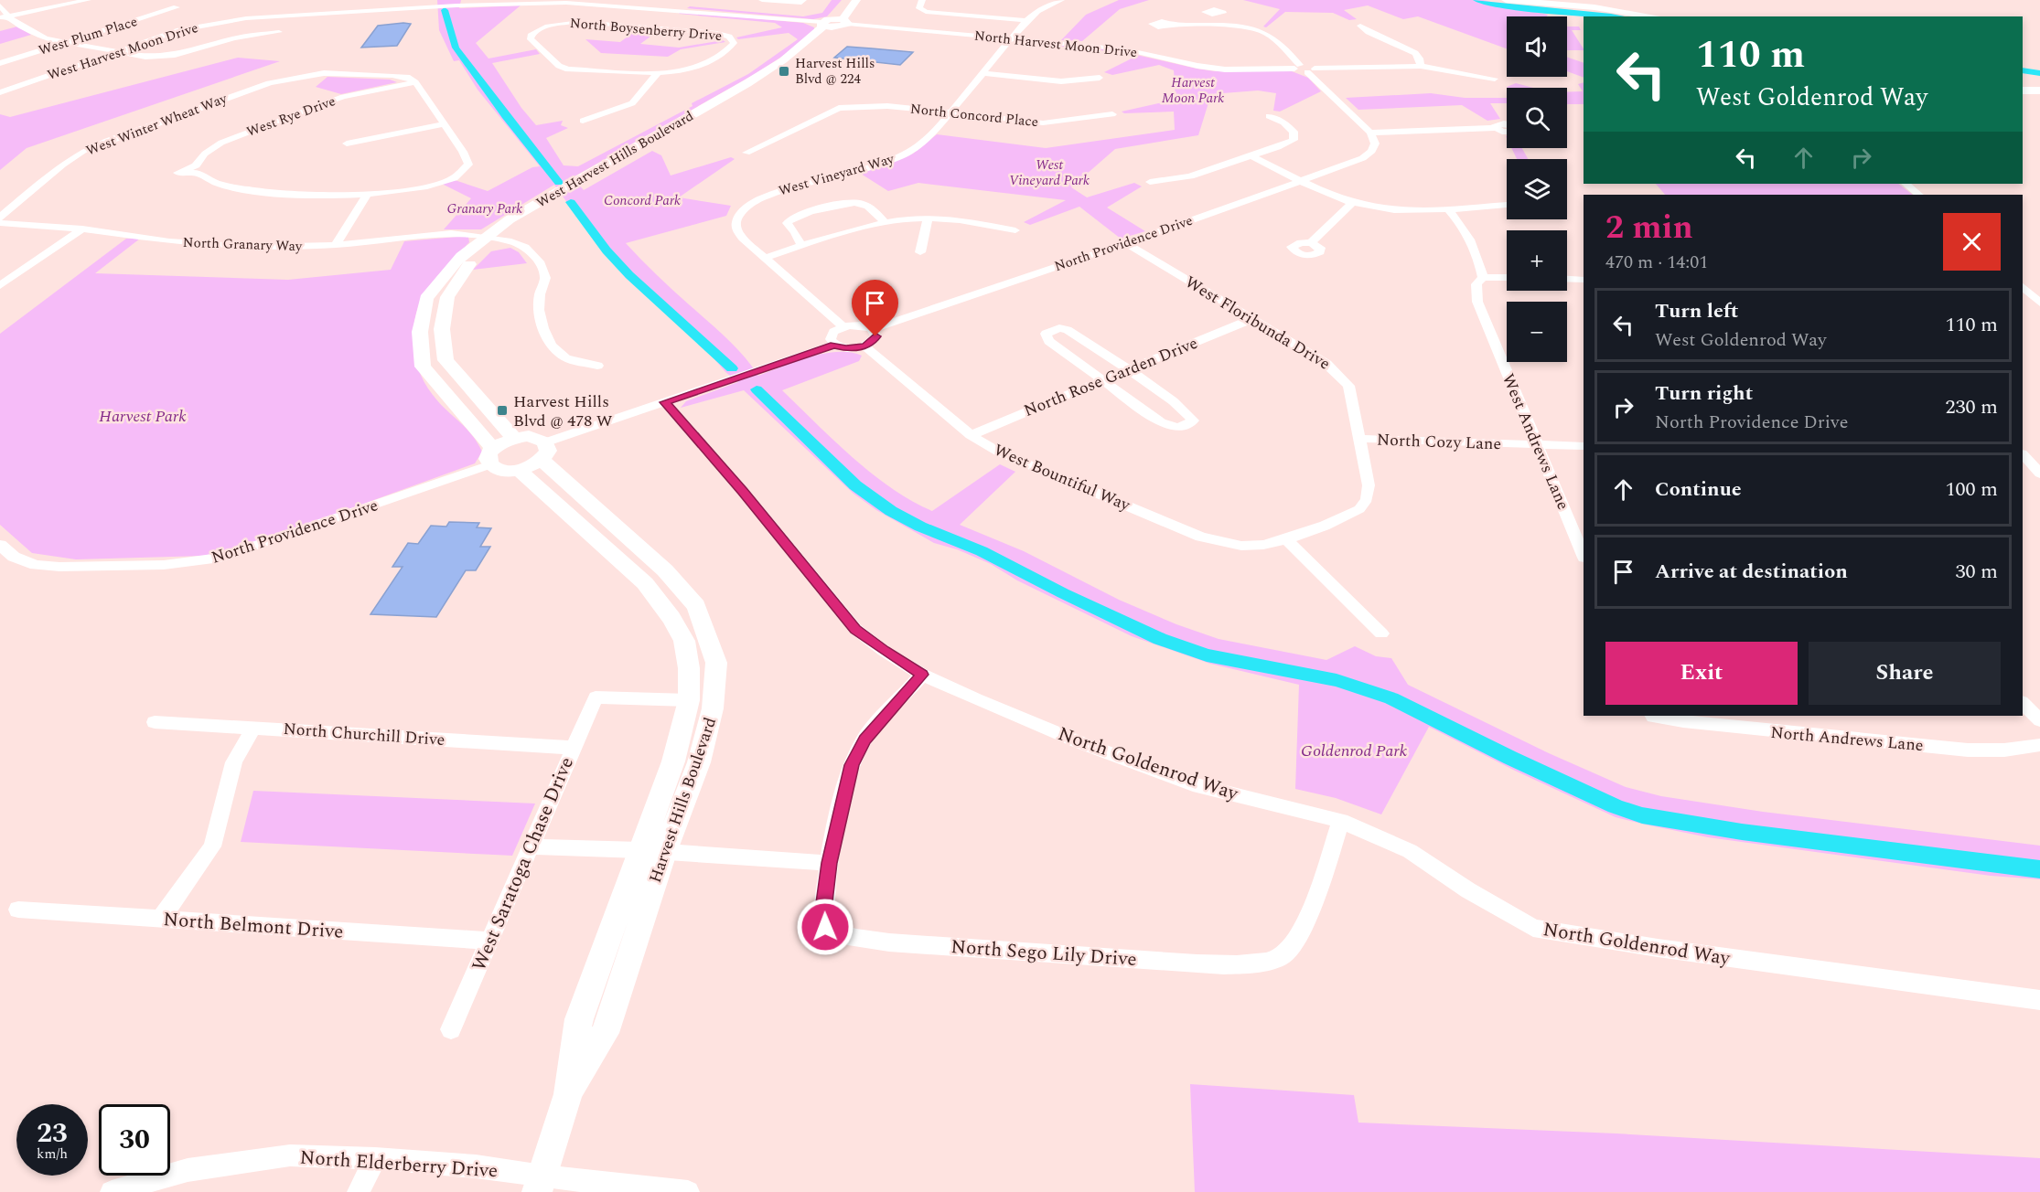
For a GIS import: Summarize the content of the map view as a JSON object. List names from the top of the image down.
{
  "streets": {
    "street": [
      "North Boysenberry Drive",
      "West Plum Place",
      "North Harvest Moon Drive",
      "West Harvest Moon Drive",
      "North Concord Place",
      "West Rye Drive",
      "West Winter Wheat Way",
      "West Harvest Hills Boulevard",
      "West Vineyard Way",
      "North Providence Drive",
      "North Granary Way",
      "West Floribunda Drive",
      "North Rose Garden Drive",
      "North Cozy Lane",
      "West Andrews Lane",
      "West Bountiful Way",
      "North Churchill Drive",
      "North Andrews Lane",
      "North Goldenrod Way",
      "Harvest Hills Boulevard",
      "West Saratoga Chase Drive",
      "North Belmont Drive",
      "North Sego Lily Drive",
      "North Elderberry Drive"
    ]
  },
  "crossings": [
    ["North Harvest Moon Drive", "West Harvest Moon Drive"],
    ["North Harvest Moon Drive", "West Harvest Hills Boulevard"],
    ["North Harvest Moon Drive", "West Vineyard Way"],
    ["North Concord Place", "West Vineyard Way"],
    ["West Rye Drive", "West Winter Wheat Way"],
    ["West Harvest Hills Boulevard", "North Providence Drive"],
    ["West Harvest Hills Boulevard", "North Granary Way"],
    ["North Providence Drive", "West Floribunda Drive"],
    ["West Floribunda Drive", "North Rose Garden Drive"],
    ["West Floribunda Drive", "North Cozy Lane"],
    ["West Floribunda Drive", "West Bountiful Way"],
    ["North Rose Garden Drive", "West Bountiful Way"],
    ["North Cozy Lane", "West Andrews Lane"],
    ["North Churchill Drive", "West Saratoga Chase Drive"],
    ["North Goldenrod Way", "North Sego Lily Drive"],
    ["Harvest Hills Boulevard", "West Saratoga Chase Drive"],
    ["Harvest Hills Boulevard", "North Elderberry Drive"],
    ["West Saratoga Chase Drive", "North Belmont Drive"]
  ],
  "parks": [
    "Harvest Moon Park",
    "West Vineyard Park",
    "Concord Park",
    "Granary Park",
    "Harvest Park",
    "Goldenrod Park"
  ],
  "places": {
    "transit": ["Harvest Hills Blvd @ 224", "Harvest Hills Blvd @ 478 W"]
  },
  "page": {
    "map_buttons": ["+", "−"],
    "turn": ["110 m", "West Goldenrod Way"],
    "heading": ["2 min", "470 m · 14:01"],
    "list": [
      {
        "name": "Turn left",
        "note": "West Goldenrod Way",
        "value": "110 m"
      },
      {
        "name": "Turn right",
        "note": "North Providence Drive",
        "value": "230 m"
      },
      {
        "name": "Continue",
        "value": "100 m"
      },
      {
        "name": "Arrive at destination",
        "value": "30 m"
      }
    ],
    "buttons": ["Exit", "Share"],
    "speed": "23 km/h",
    "limit": "30"
  }
}
